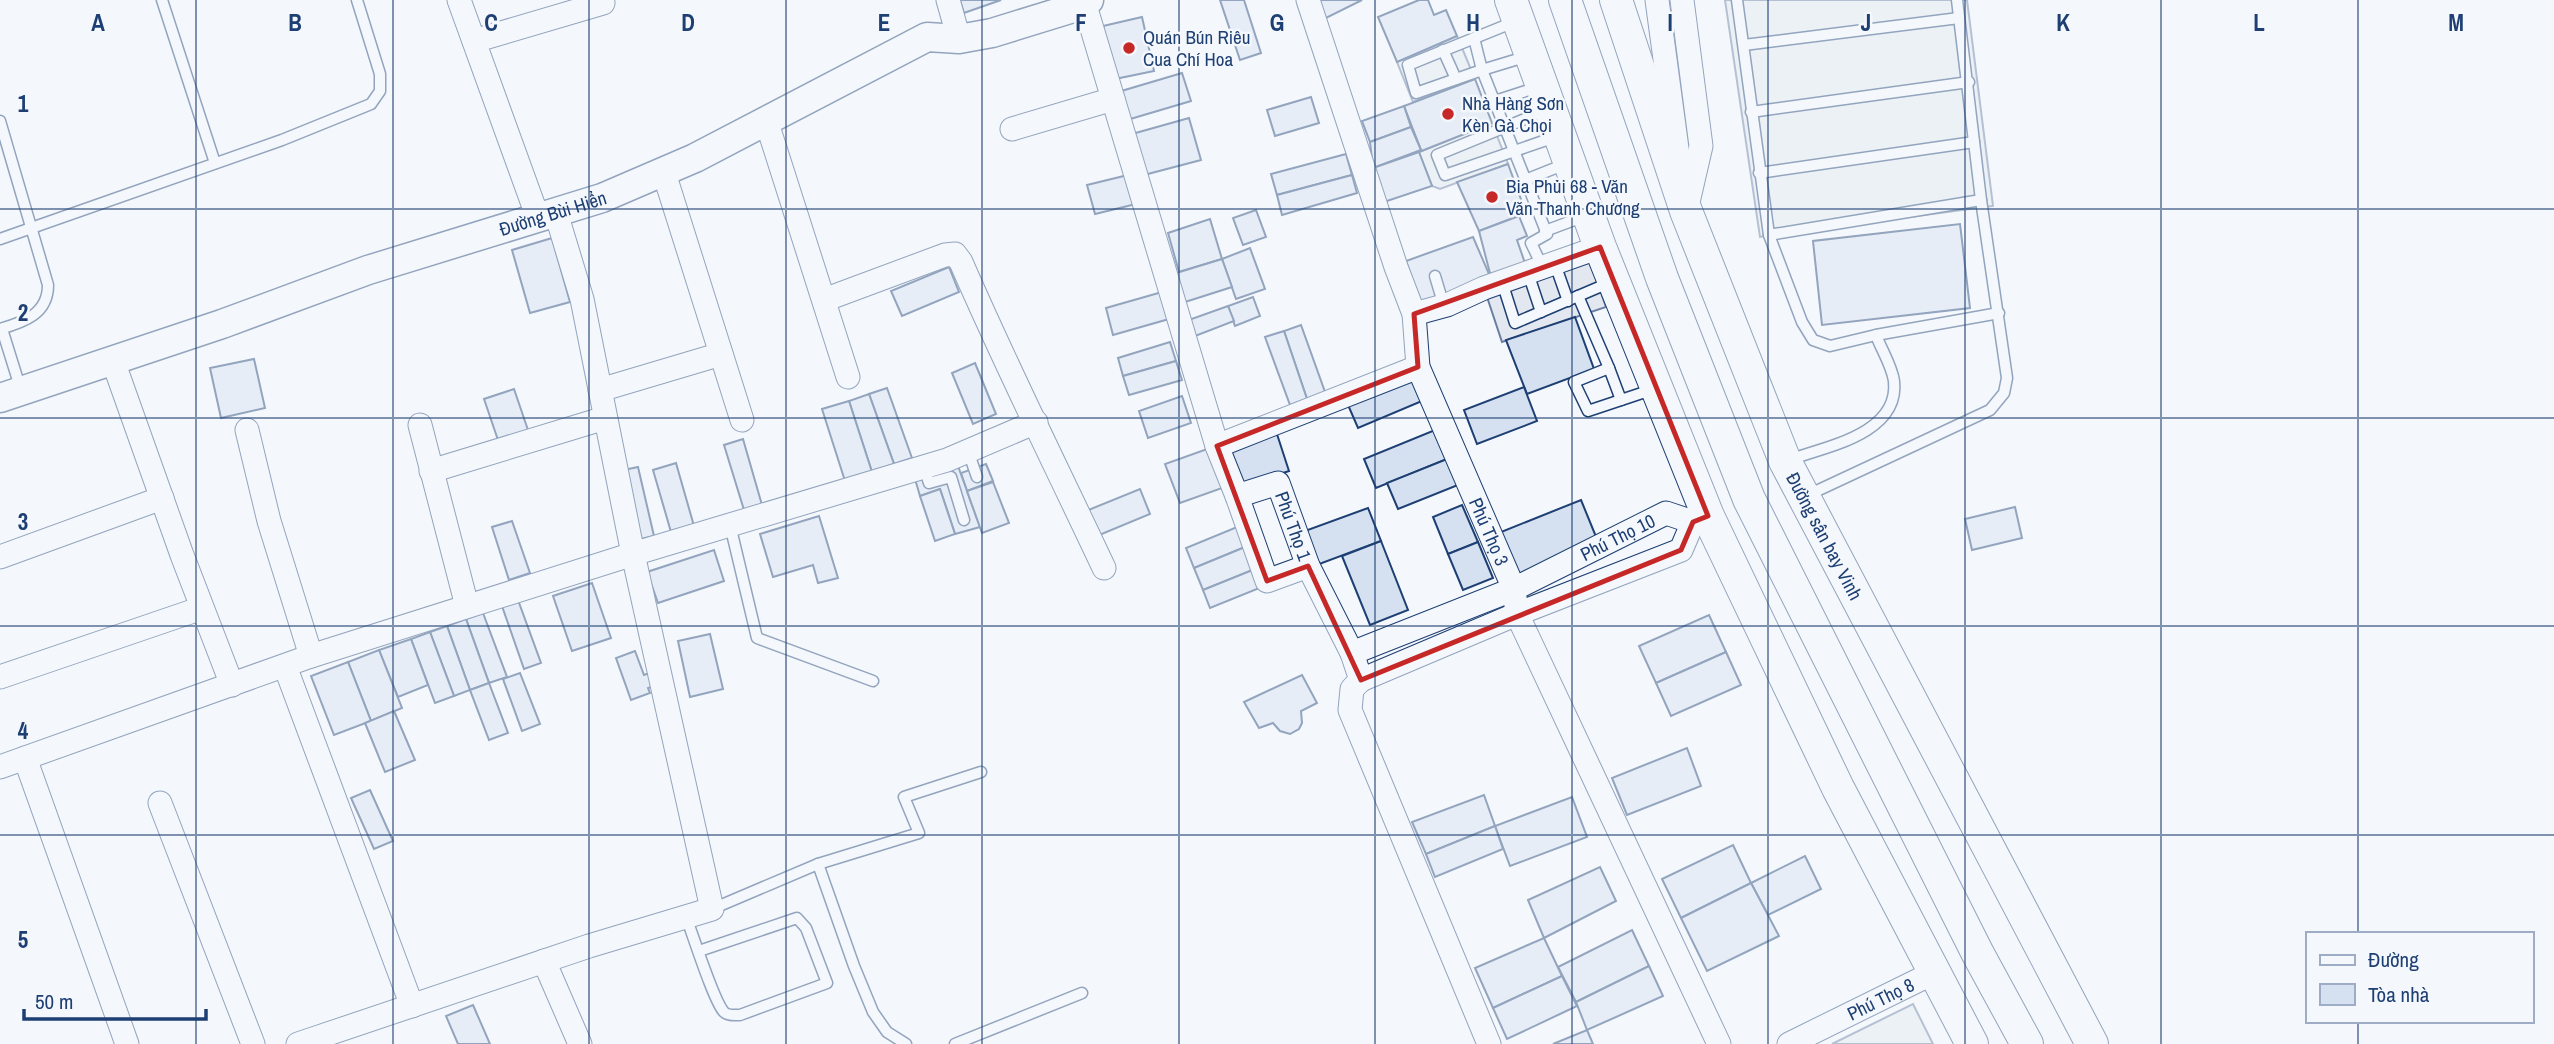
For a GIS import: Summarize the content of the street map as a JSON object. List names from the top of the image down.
{
  "streets": {
    "main road": ["Đường sân bay Vinh"],
    "street": [
      "Đường Bùi Hiển",
      "Phú Thọ 1",
      "Phú Thọ 3",
      "Phú Thọ 10",
      "Phú Thọ 8"
    ]
  },
  "crossings": [
    ["Phú Thọ 1", "Phú Thọ 10"],
    ["Phú Thọ 3", "Phú Thọ 10"]
  ],
  "places": ["Quán Bún Riêu Cua Chí Hoa", "Nhà Hàng Sơn Kèn Gà Chọi", "Bia Phủi 68 - Văn Văn Thanh Chương"],
  "legend": ["Đường", "Tòa nhà"],
  "scale_bar": "50 m",
  "grid": {
    "columns": [
      "A",
      "B",
      "C",
      "D",
      "E",
      "F",
      "G",
      "H",
      "I",
      "J",
      "K",
      "L",
      "M"
    ],
    "rows": [
      "1",
      "2",
      "3",
      "4",
      "5"
    ]
  }
}
